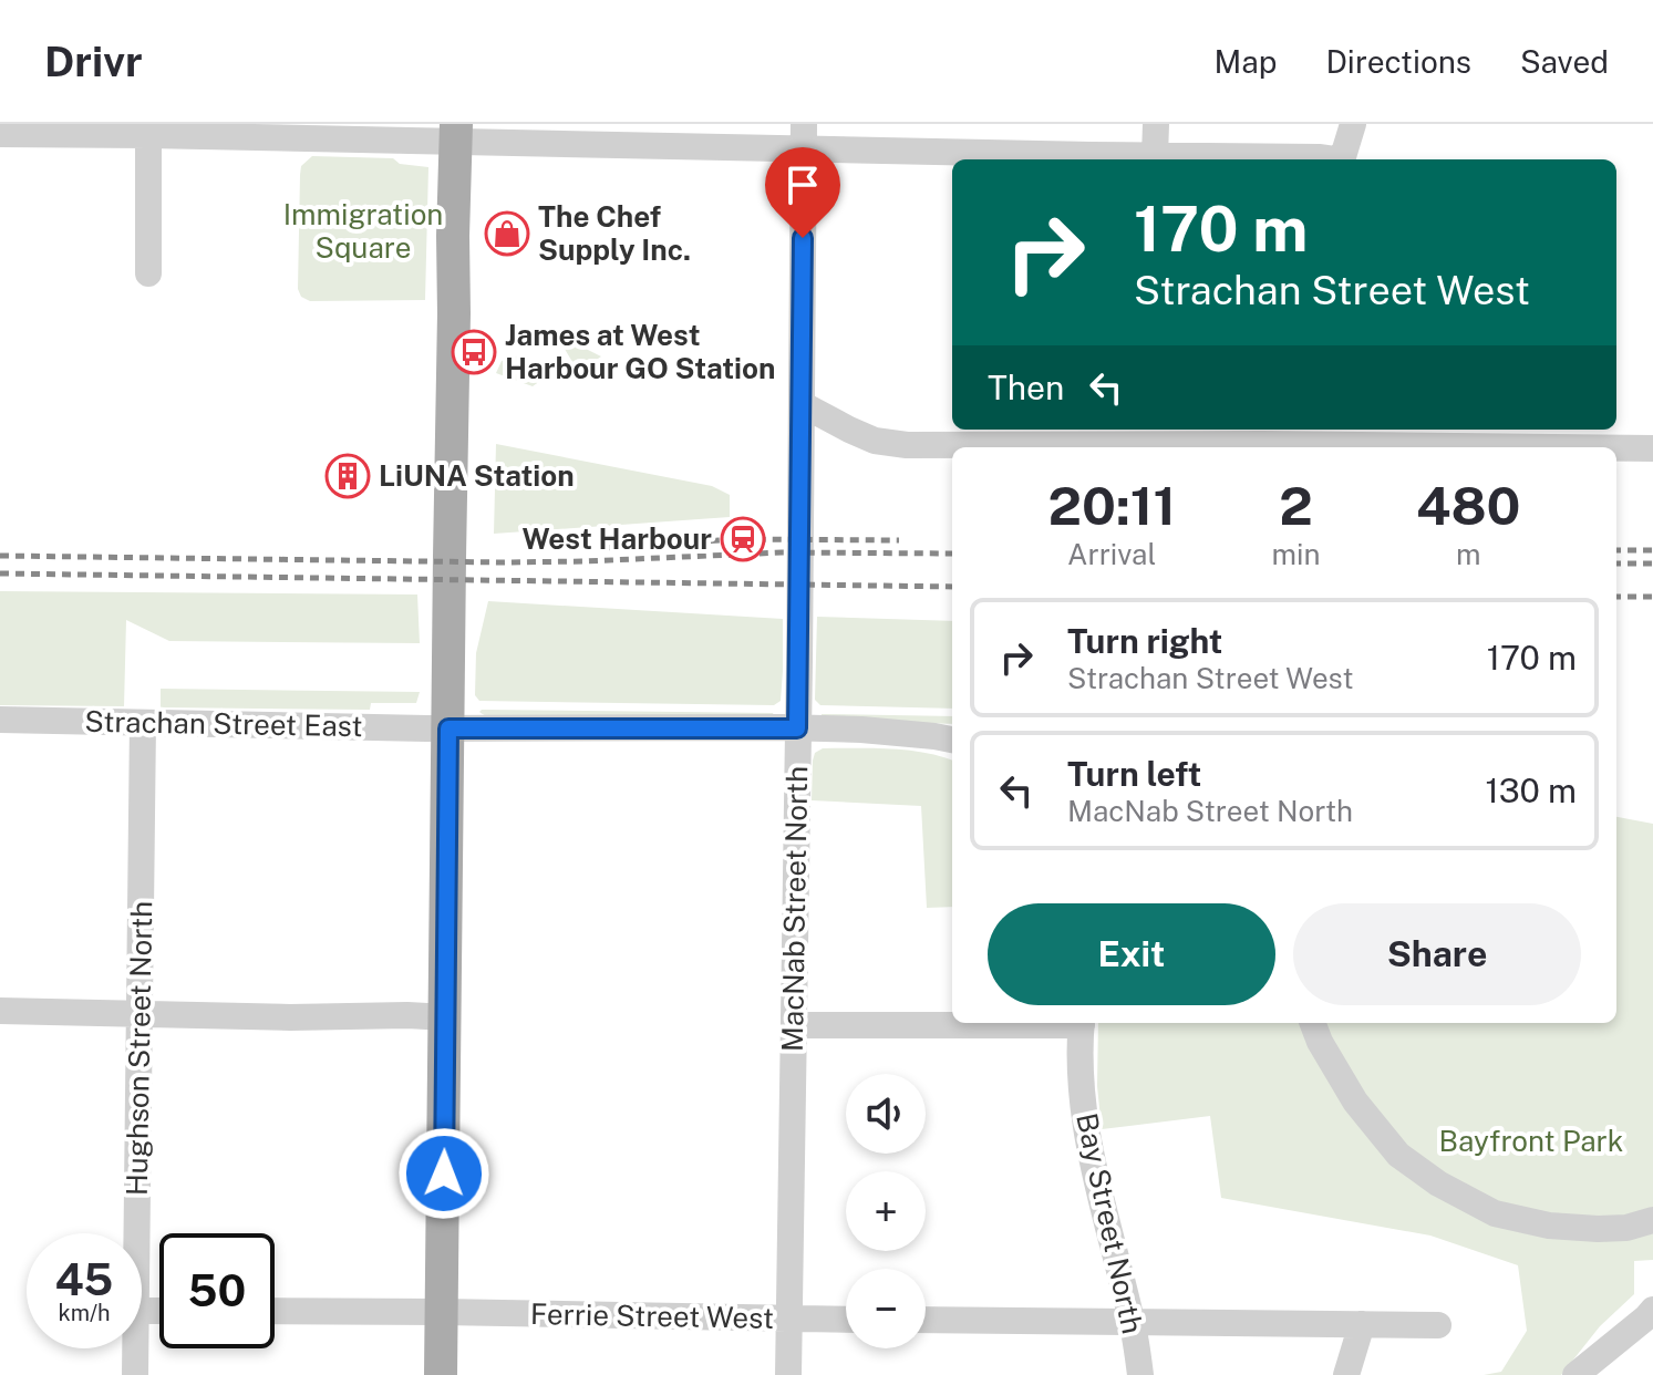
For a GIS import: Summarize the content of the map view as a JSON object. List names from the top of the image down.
{
  "streets": {
    "street": [
      "Strachan Street East",
      "MacNab Street North",
      "Hughson Street North",
      "Bay Street North",
      "Ferrie Street West"
    ]
  },
  "crossings": [
    ["Strachan Street East", "MacNab Street North"],
    ["Strachan Street East", "Hughson Street North"],
    ["MacNab Street North", "Ferrie Street West"]
  ],
  "parks": ["Immigration Square", "Bayfront Park"],
  "places": {
    "shop": ["The Chef Supply Inc."],
    "bus stop": ["James at West Harbour GO Station"],
    "building": ["LiUNA Station"],
    "station": ["West Harbour"]
  },
  "page": {
    "header": "Drivr",
    "nav": ["Map", "Directions", "Saved"],
    "turn": ["170 m", "Strachan Street West"],
    "then": "Then",
    "eta": [
      "20:11",
      "Arrival",
      "2",
      "min",
      "480",
      "m"
    ],
    "list": [
      {
        "name": "Turn right",
        "note": "Strachan Street West",
        "value": "170 m"
      },
      {
        "name": "Turn left",
        "note": "MacNab Street North",
        "value": "130 m"
      }
    ],
    "buttons": ["Exit", "Share"],
    "map_buttons": ["+", "−"],
    "speed": "45 km/h",
    "limit": "50"
  }
}
